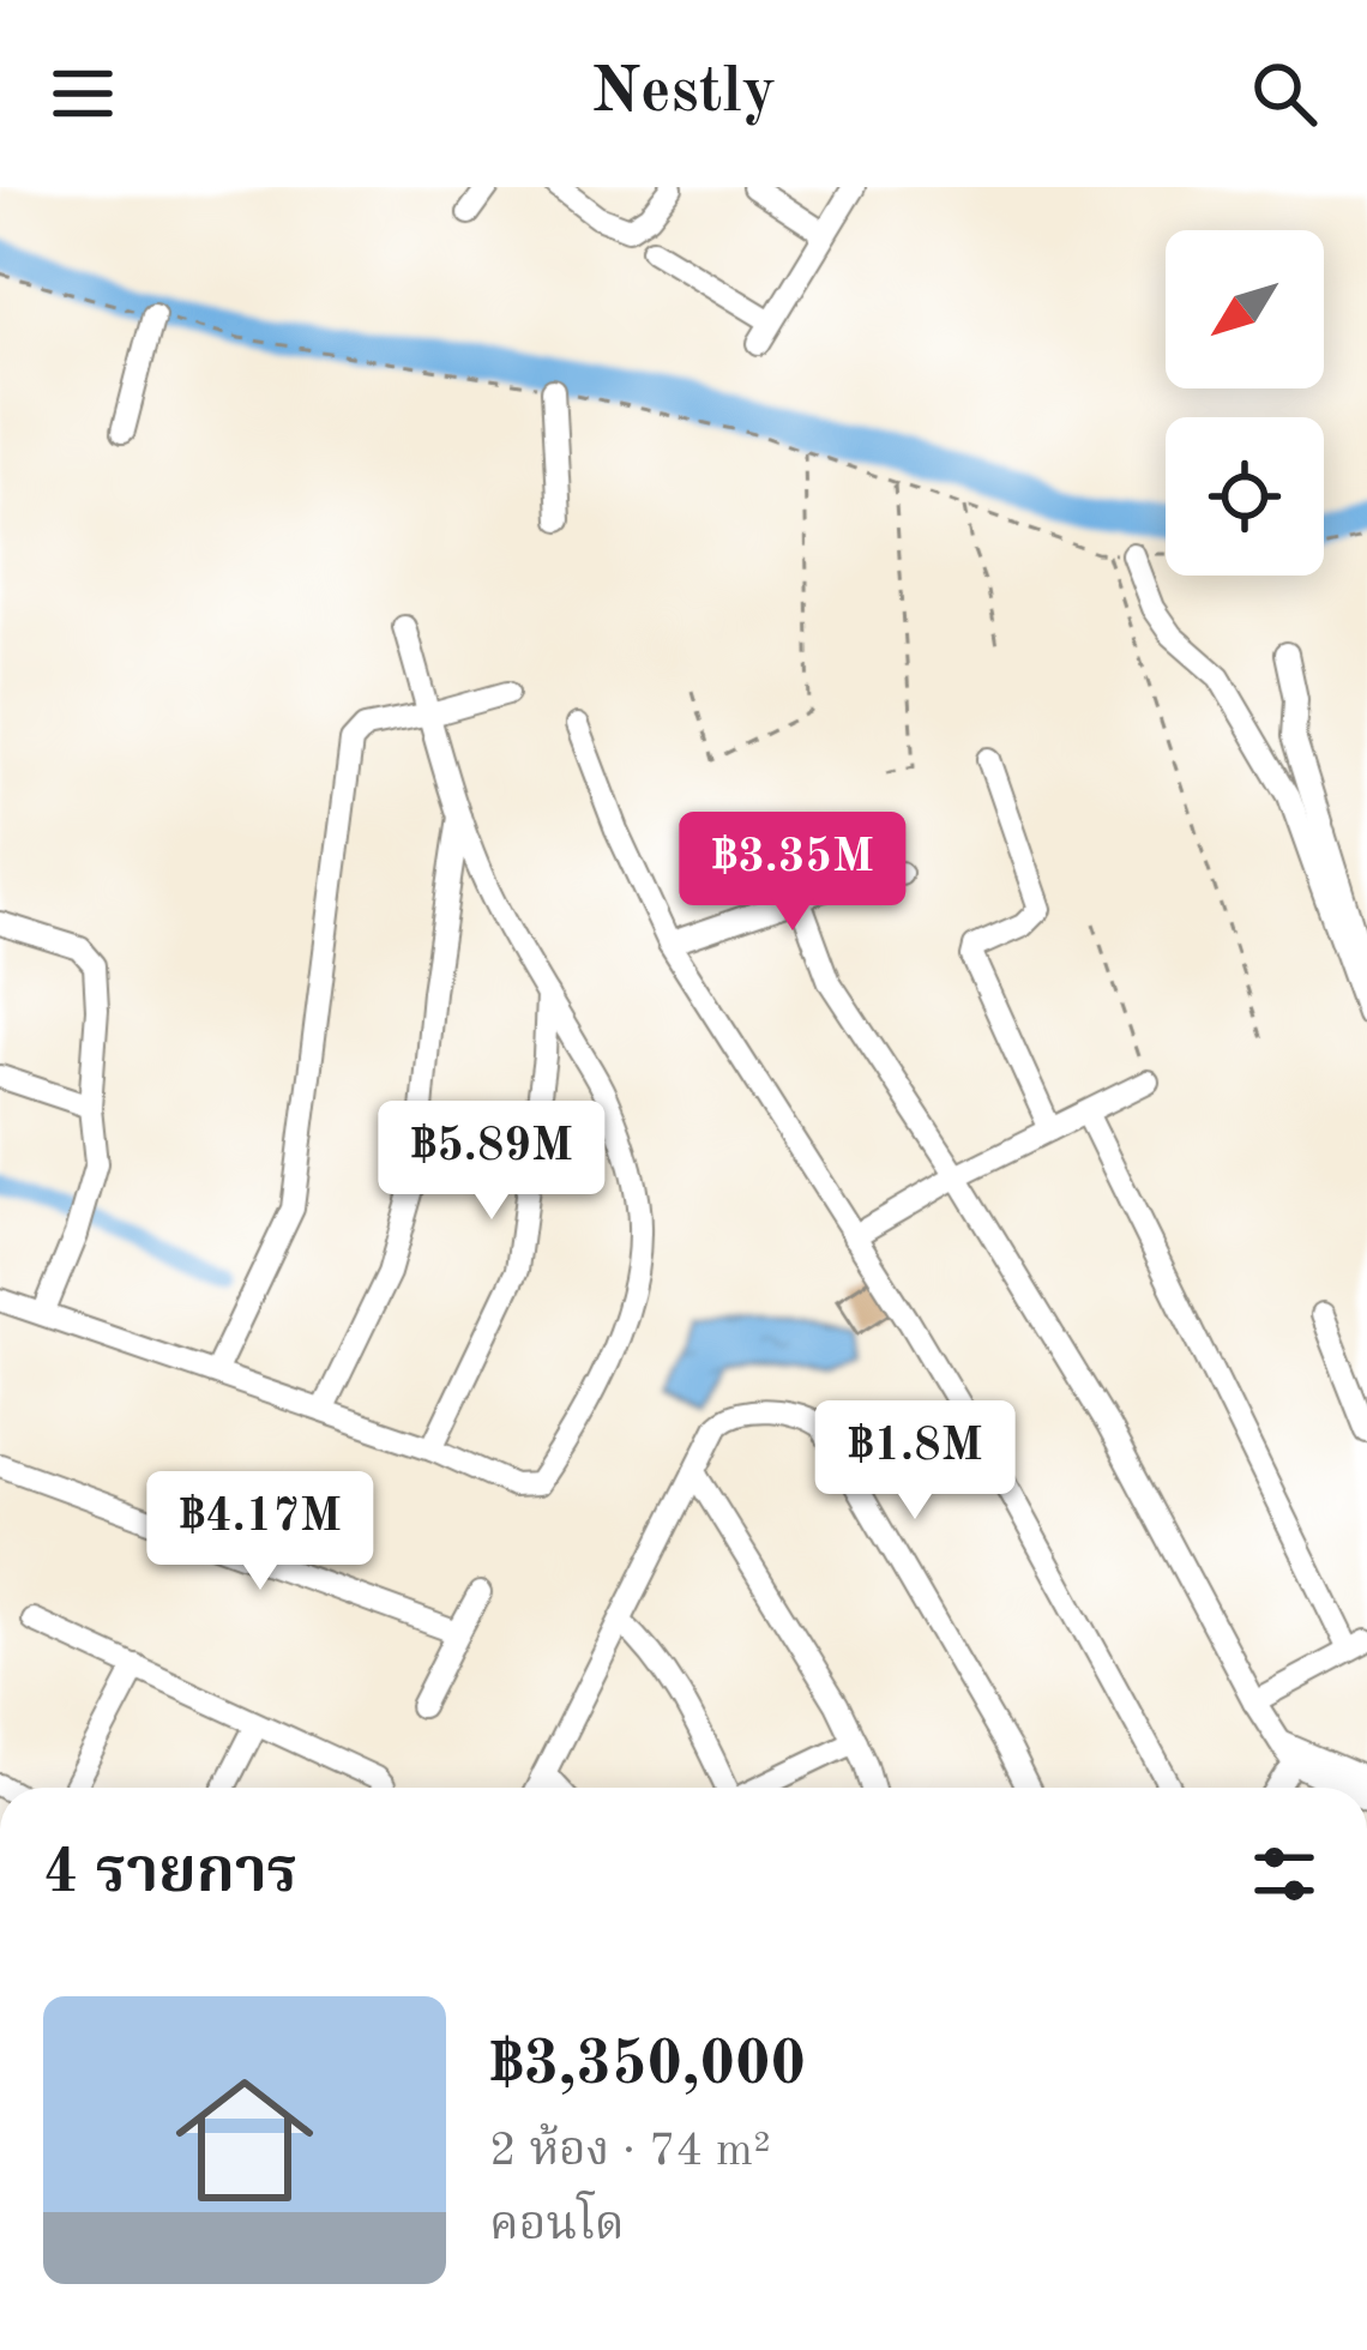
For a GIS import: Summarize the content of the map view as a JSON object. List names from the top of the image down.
{
  "north": "bottom left",
  "page": {
    "header": "Nestly",
    "price": [
      "฿3.35M",
      "฿5.89M",
      "฿1.8M",
      "฿4.17M"
    ],
    "heading": "4 รายการ",
    "list": [
      {
        "name": "฿3,350,000",
        "note": "2 ห้อง · 74 m² · คอนโด"
      }
    ]
  }
}
